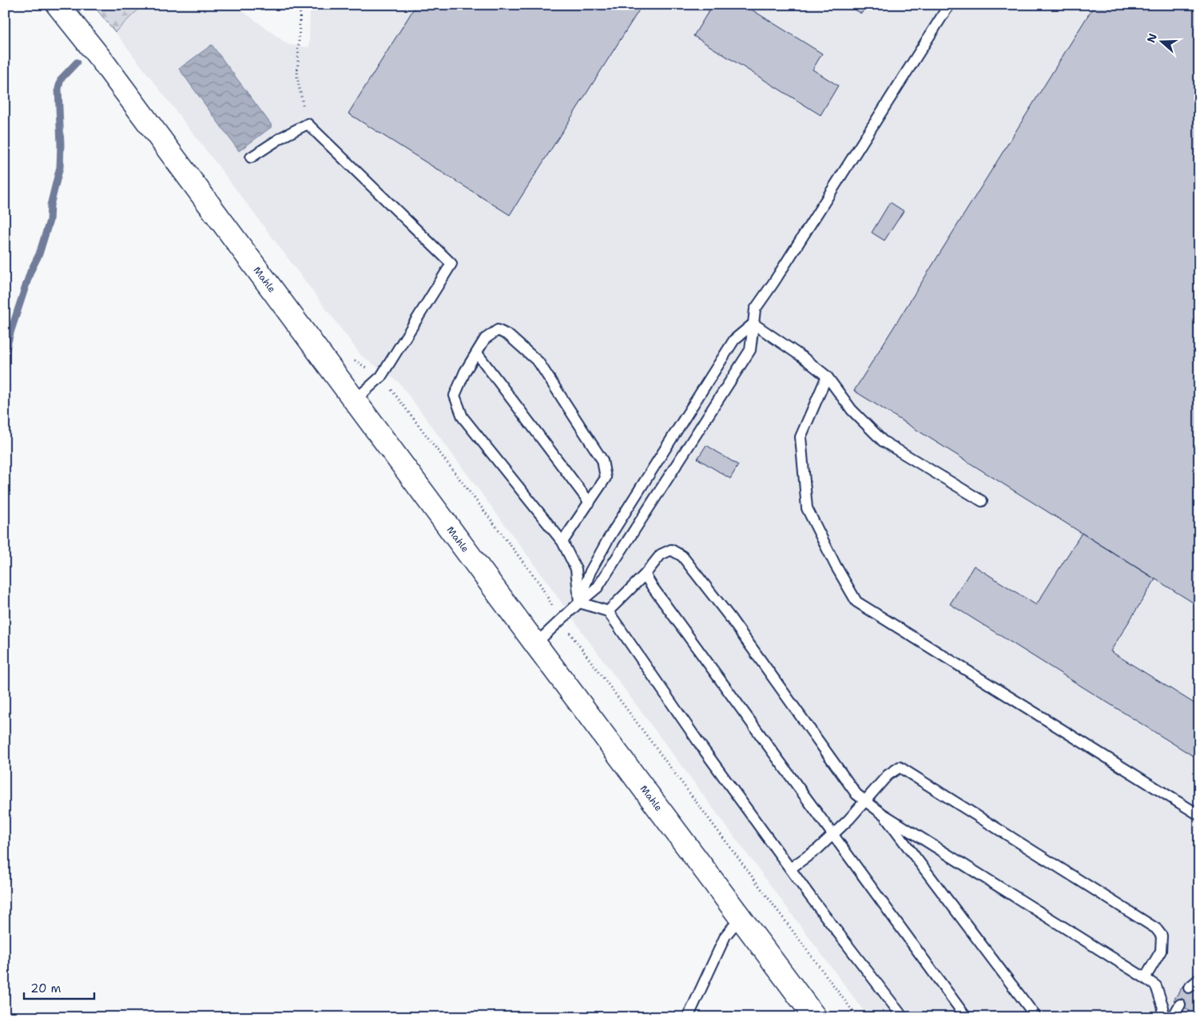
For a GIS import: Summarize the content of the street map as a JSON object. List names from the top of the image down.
{
  "streets": {
    "street": ["Mahle"]
  },
  "scale_bar": "20 m",
  "north": "left"
}
